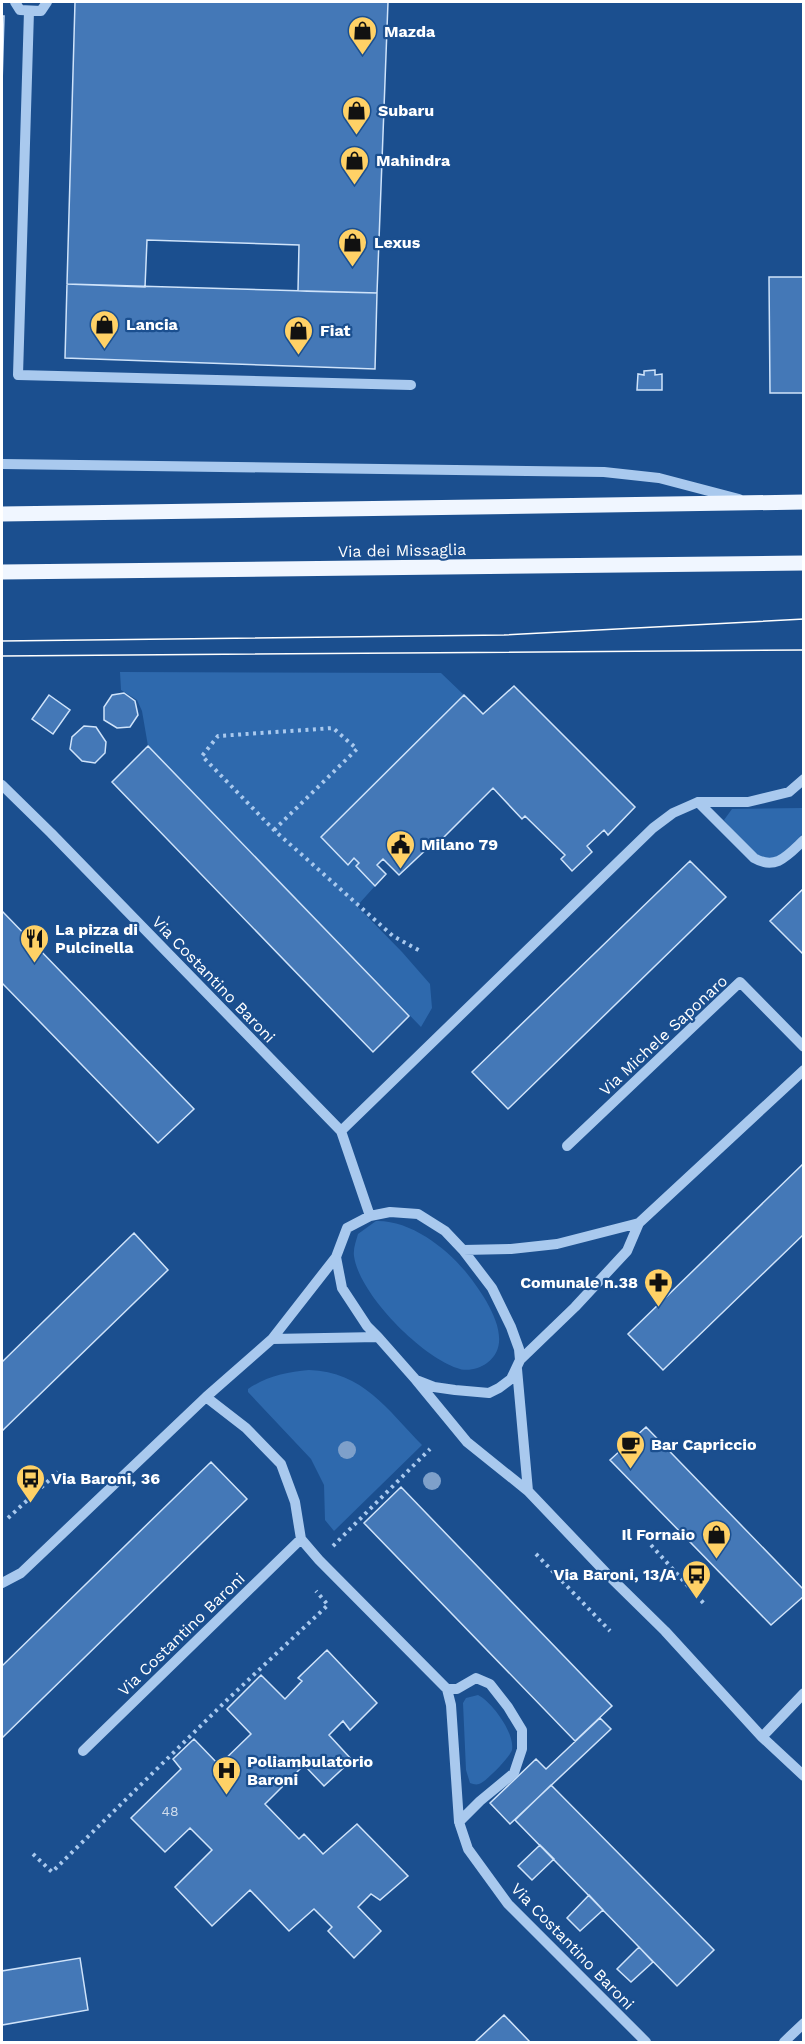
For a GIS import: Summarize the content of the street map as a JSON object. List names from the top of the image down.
{
  "streets": {
    "main road": ["Via dei Missaglia"],
    "street": ["Via Costantino Baroni", "Via Michele Saponaro"]
  },
  "places": {
    "shop": [
      "Mazda",
      "Subaru",
      "Mahindra",
      "Lexus",
      "Lancia",
      "Fiat",
      "Il Fornaio"
    ],
    "public building": ["Milano 79"],
    "restaurant": ["La pizza di Pulcinella"],
    "pharmacy": ["Comunale n.38"],
    "cafe": ["Bar Capriccio"],
    "bus stop": ["Via Baroni, 36", "Via Baroni, 13/A"],
    "hospital": ["Poliambulatorio Baroni"]
  },
  "house_numbers": ["48"]
}
